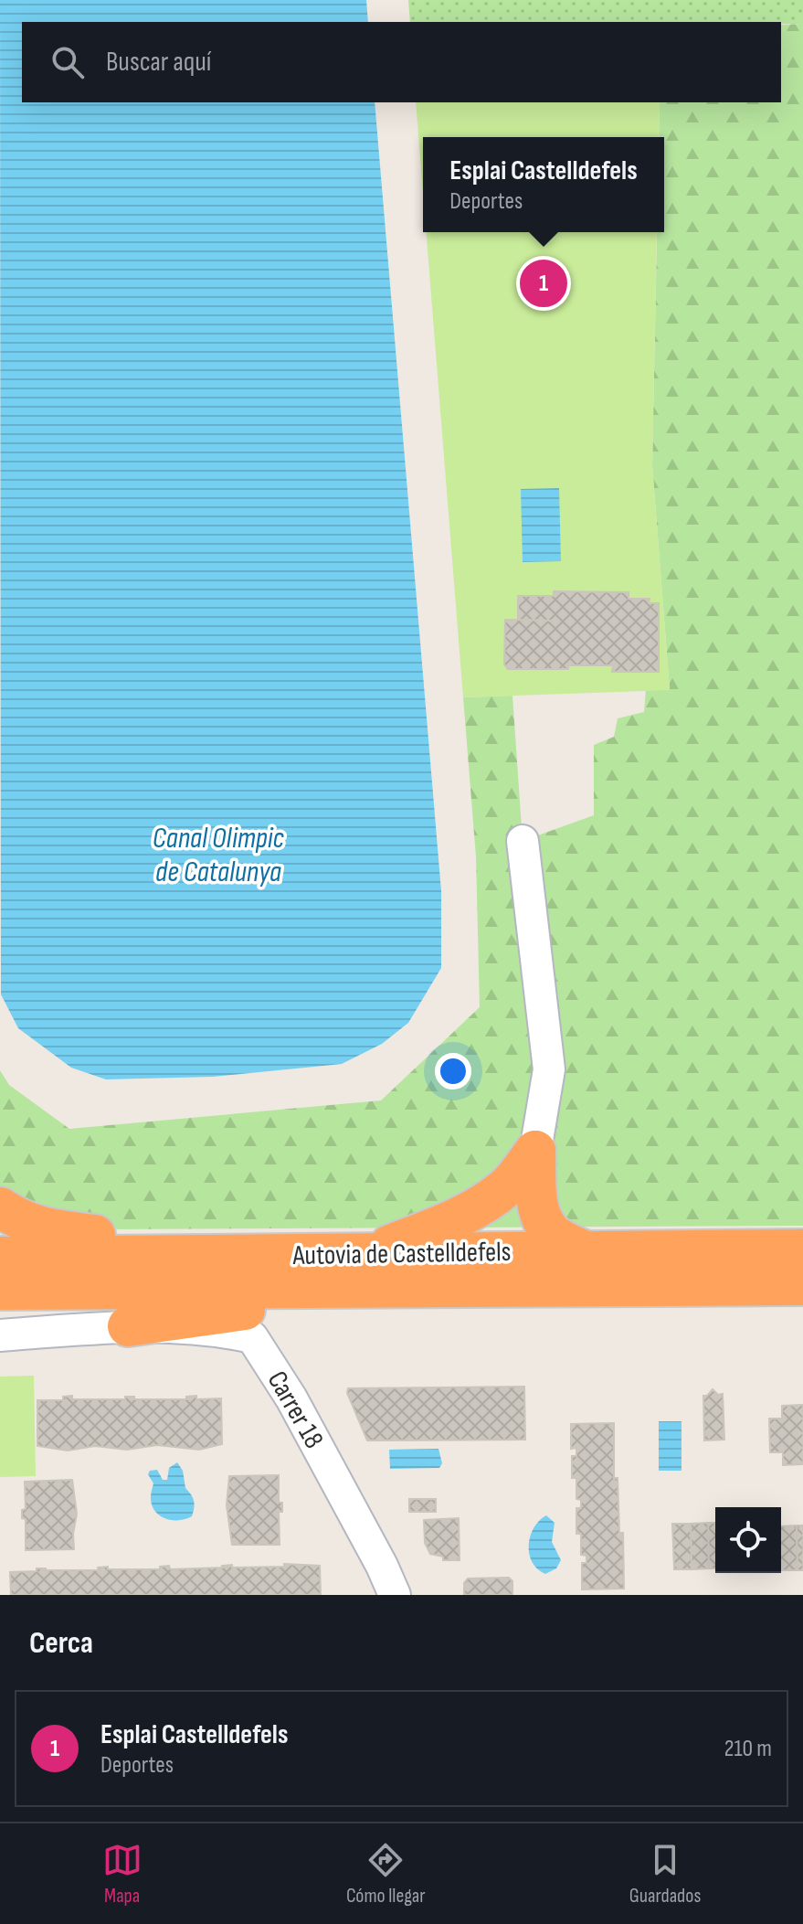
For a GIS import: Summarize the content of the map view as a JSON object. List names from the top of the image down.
{
  "streets": {
    "highway": ["Autovia de Castelldefels"],
    "street": ["Carrer 18"]
  },
  "water": ["Canal Olimpic de Catalunya"],
  "page": {
    "search": "Buscar aquí",
    "popup": ["Esplai Castelldefels", "Deportes"],
    "pins": "1",
    "heading": "Cerca",
    "list": [
      {
        "mark": "1",
        "name": "Esplai Castelldefels",
        "note": "Deportes",
        "value": "210 m"
      }
    ],
    "nav": ["Mapa", "Cómo llegar", "Guardados"]
  }
}
